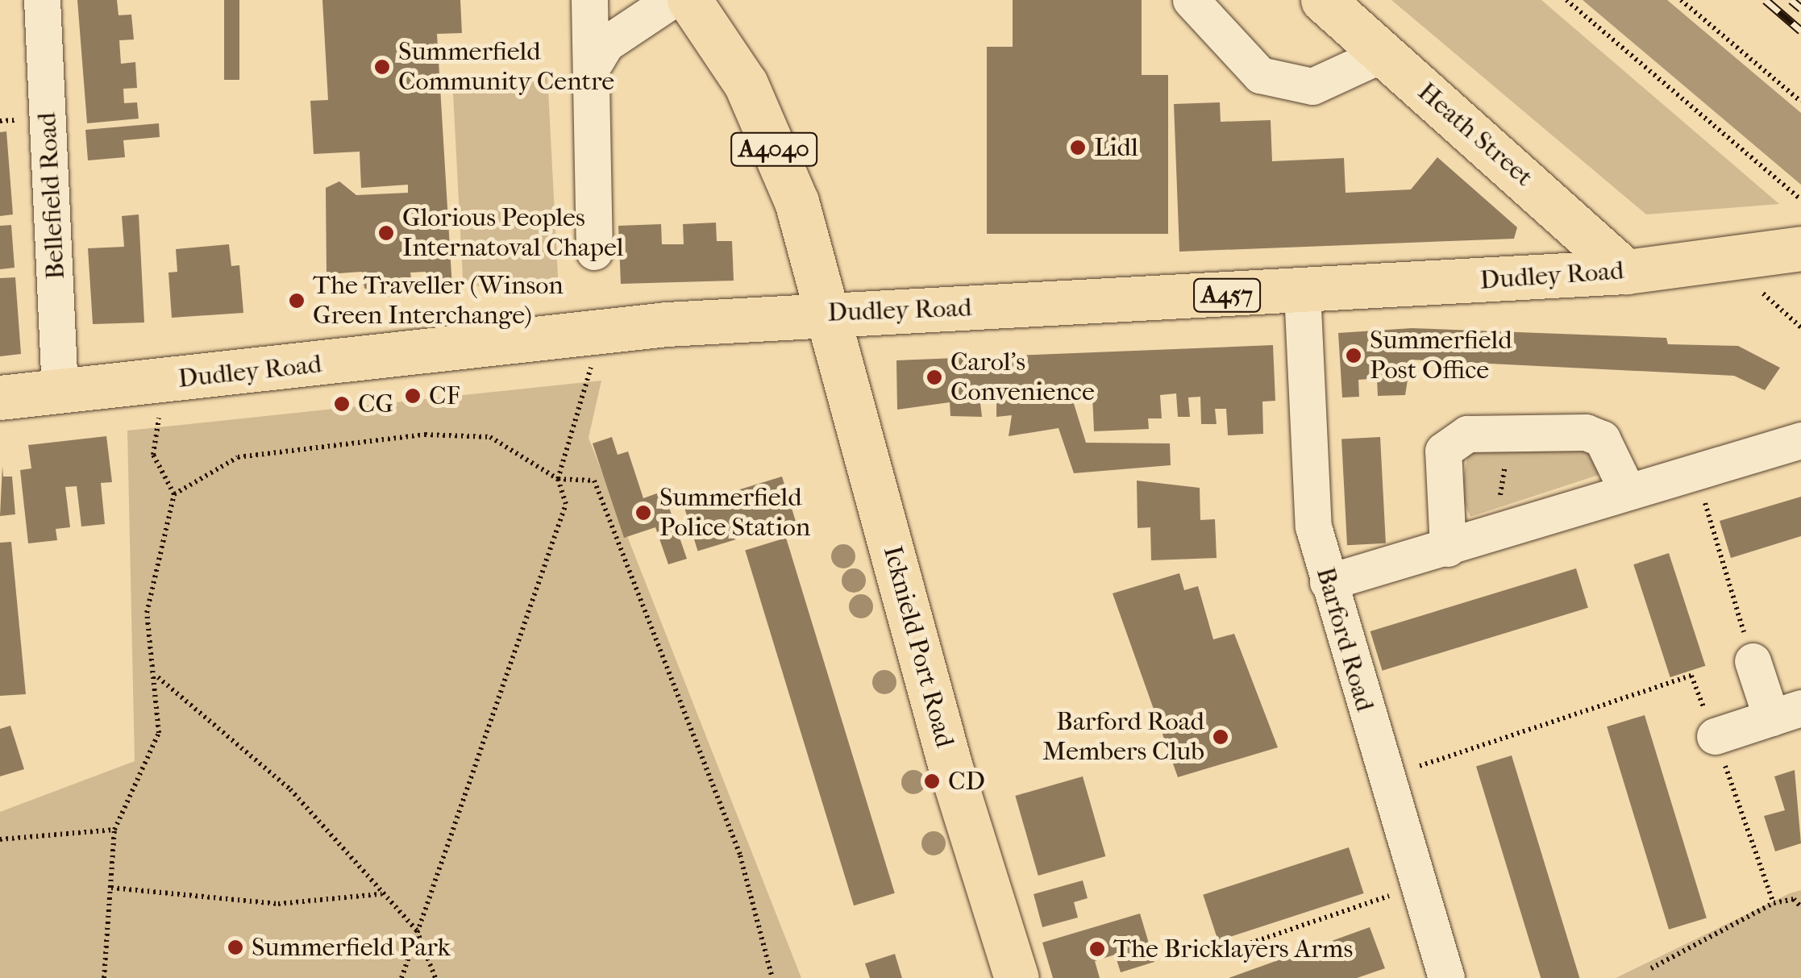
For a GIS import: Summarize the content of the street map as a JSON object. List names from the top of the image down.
{
  "streets": {
    "main road": [
      "Heath Street",
      "A4040",
      "Dudley Road",
      "A457",
      "Icknield Port Road"
    ],
    "street": ["Bellefield Road", "Barford Road"]
  },
  "crossings": [
    ["Heath Street", "Dudley Road"],
    ["A4040", "Dudley Road"],
    ["A4040", "Icknield Port Road"],
    ["Bellefield Road", "Dudley Road"],
    ["Dudley Road", "Barford Road"],
    ["Dudley Road", "Icknield Port Road"]
  ],
  "places": [
    "Summerfield Community Centre",
    "Lidl",
    "Glorious Peoples Internatoval Chapel",
    "The Traveller (Winson Green Interchange)",
    "Summerfield Post Office",
    "Carol's Convenience",
    "CF",
    "CG",
    "Summerfield Police Station",
    "Barford Road Members Club",
    "CD",
    "Summerfield Park",
    "The Bricklayers Arms"
  ]
}
